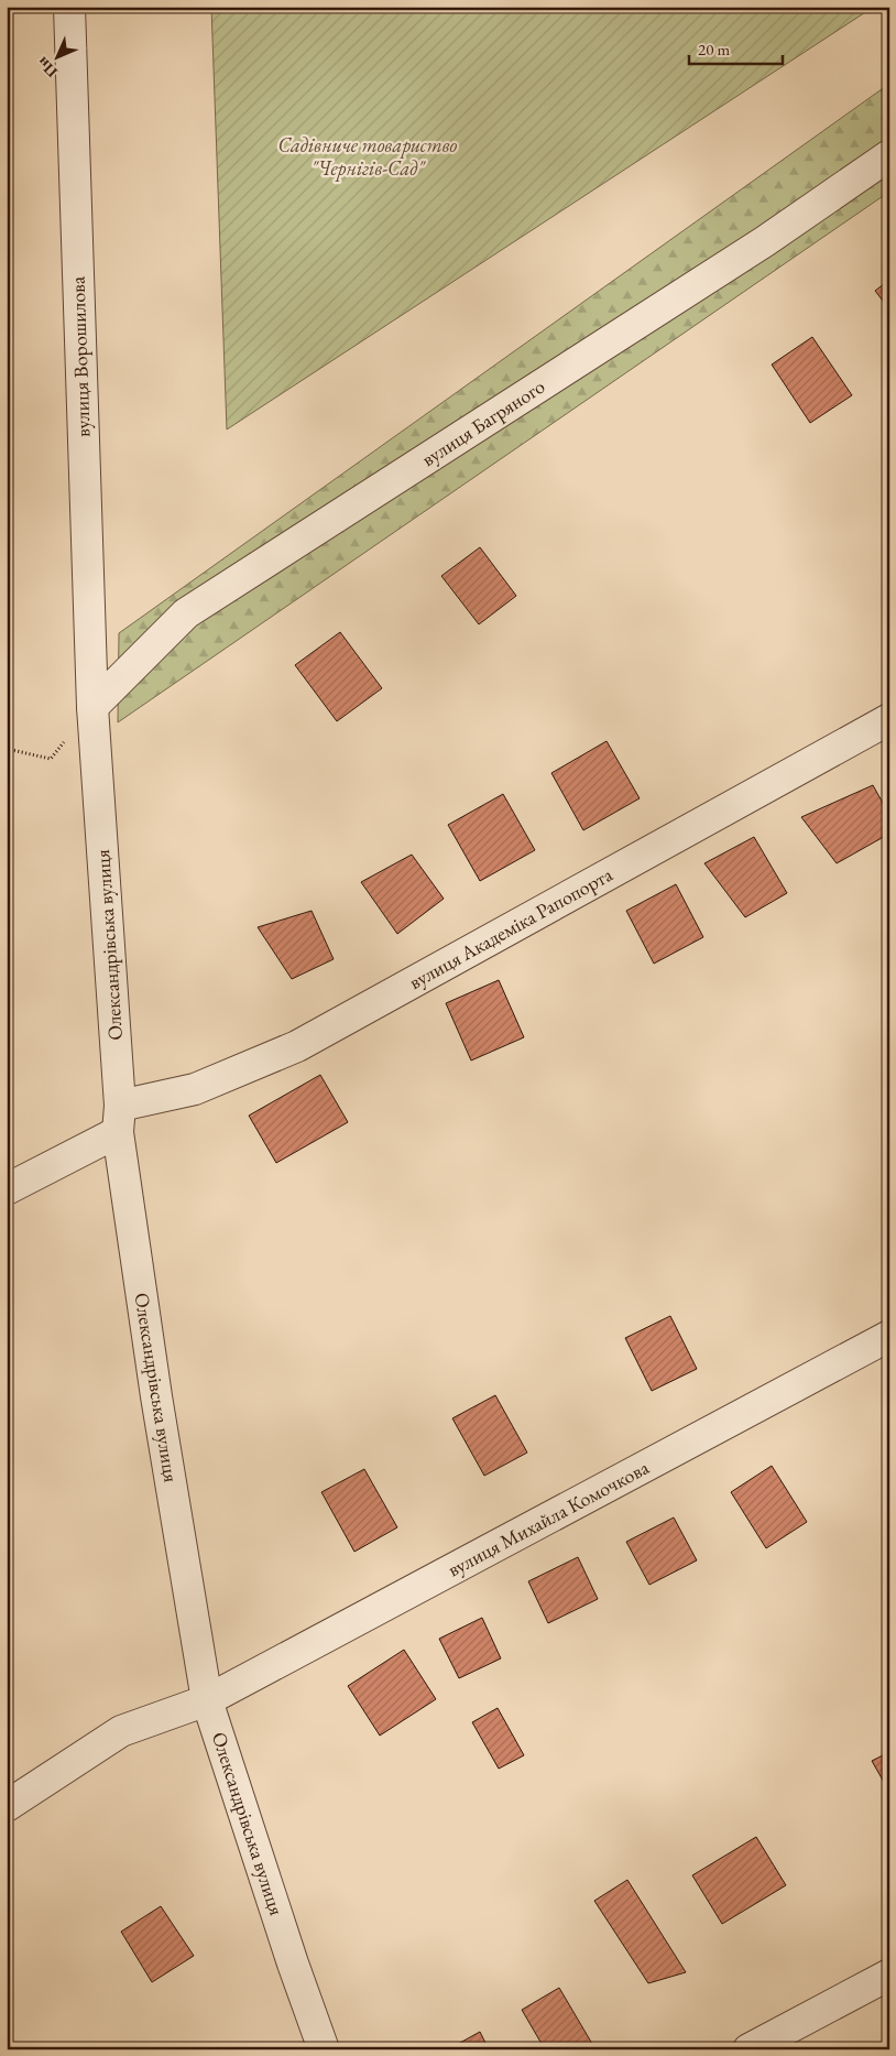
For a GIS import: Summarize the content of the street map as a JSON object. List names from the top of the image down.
{
  "streets": {
    "street": [
      "вулиця Ворошилова",
      "вулиця Багряного",
      "вулиця Академіка Рапопорта",
      "Олександрівська вулиця",
      "вулиця Михайла Комочкова"
    ]
  },
  "crossings": [
    ["вулиця Ворошилова", "вулиця Багряного"],
    ["вулиця Ворошилова", "Олександрівська вулиця"],
    ["вулиця Багряного", "Олександрівська вулиця"],
    ["вулиця Академіка Рапопорта", "Олександрівська вулиця"],
    ["Олександрівська вулиця", "вулиця Михайла Комочкова"]
  ],
  "parks": ["Садівниче товариство \"Чернігів-Сад\""],
  "scale_bar": "20 m",
  "north": "bottom left"
}
